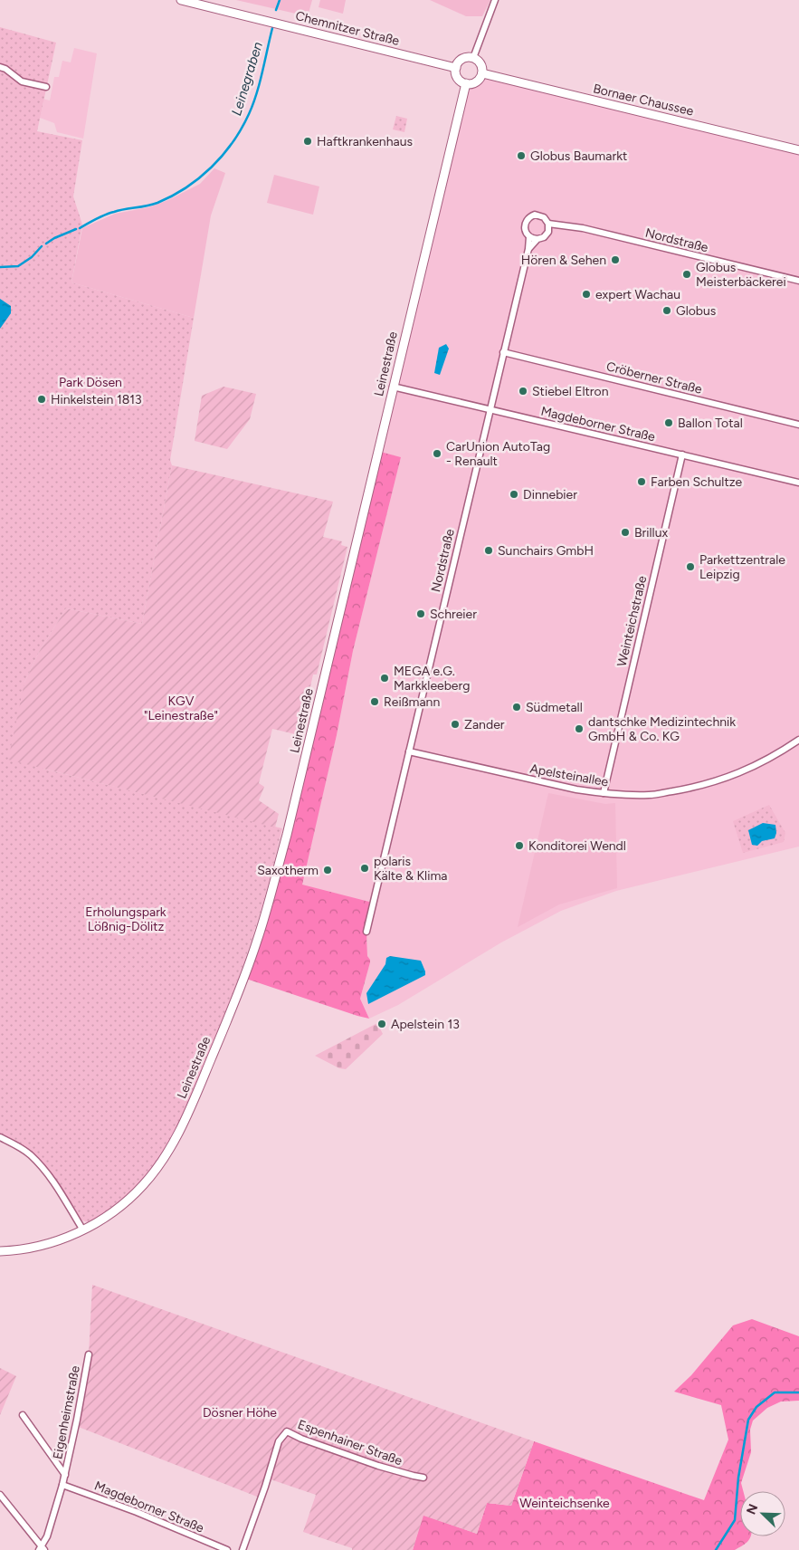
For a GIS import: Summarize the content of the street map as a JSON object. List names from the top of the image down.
{
  "streets": {
    "main road": ["Chemnitzer Straße", "Bornaer Chaussee", "Leinestraße"],
    "street": [
      "Nordstraße",
      "Cröberner Straße",
      "Magdeborner Straße",
      "Weinteichstraße",
      "Apelsteinallee",
      "Eigenheimstraße",
      "Espenhainer Straße"
    ]
  },
  "crossings": [
    ["Chemnitzer Straße", "Bornaer Chaussee"],
    ["Chemnitzer Straße", "Leinestraße"],
    ["Bornaer Chaussee", "Leinestraße"],
    ["Nordstraße", "Cröberner Straße"],
    ["Nordstraße", "Magdeborner Straße"],
    ["Nordstraße", "Apelsteinallee"],
    ["Leinestraße", "Magdeborner Straße"],
    ["Magdeborner Straße", "Weinteichstraße"],
    ["Magdeborner Straße", "Eigenheimstraße"],
    ["Weinteichstraße", "Apelsteinallee"]
  ],
  "water": ["Leinegraben"],
  "parks": [
    "Park Dösen",
    "KGV \"Leinestraße\"",
    "Erholungspark Lößnig-Dölitz",
    "Dösner Höhe",
    "Weinteichsenke"
  ],
  "places": [
    "Haftkrankenhaus",
    "Globus Baumarkt",
    "Hören & Sehen",
    "Globus Meisterbäckerei",
    "expert Wachau",
    "Globus",
    "Stiebel Eltron",
    "Hinkelstein 1813",
    "Ballon Total",
    "CarUnion AutoTag - Renault",
    "Farben Schultze",
    "Dinnebier",
    "Brillux",
    "Sunchairs GmbH",
    "Parkettzentrale Leipzig",
    "Schreier",
    "MEGA e.G. Markkleeberg",
    "Reißmann",
    "Südmetall",
    "Zander",
    "dantschke Medizintechnik GmbH & Co. KG",
    "Konditorei Wendl",
    "polaris Kälte & Klima",
    "Saxotherm",
    "Apelstein 13"
  ],
  "north": "top left"
}
